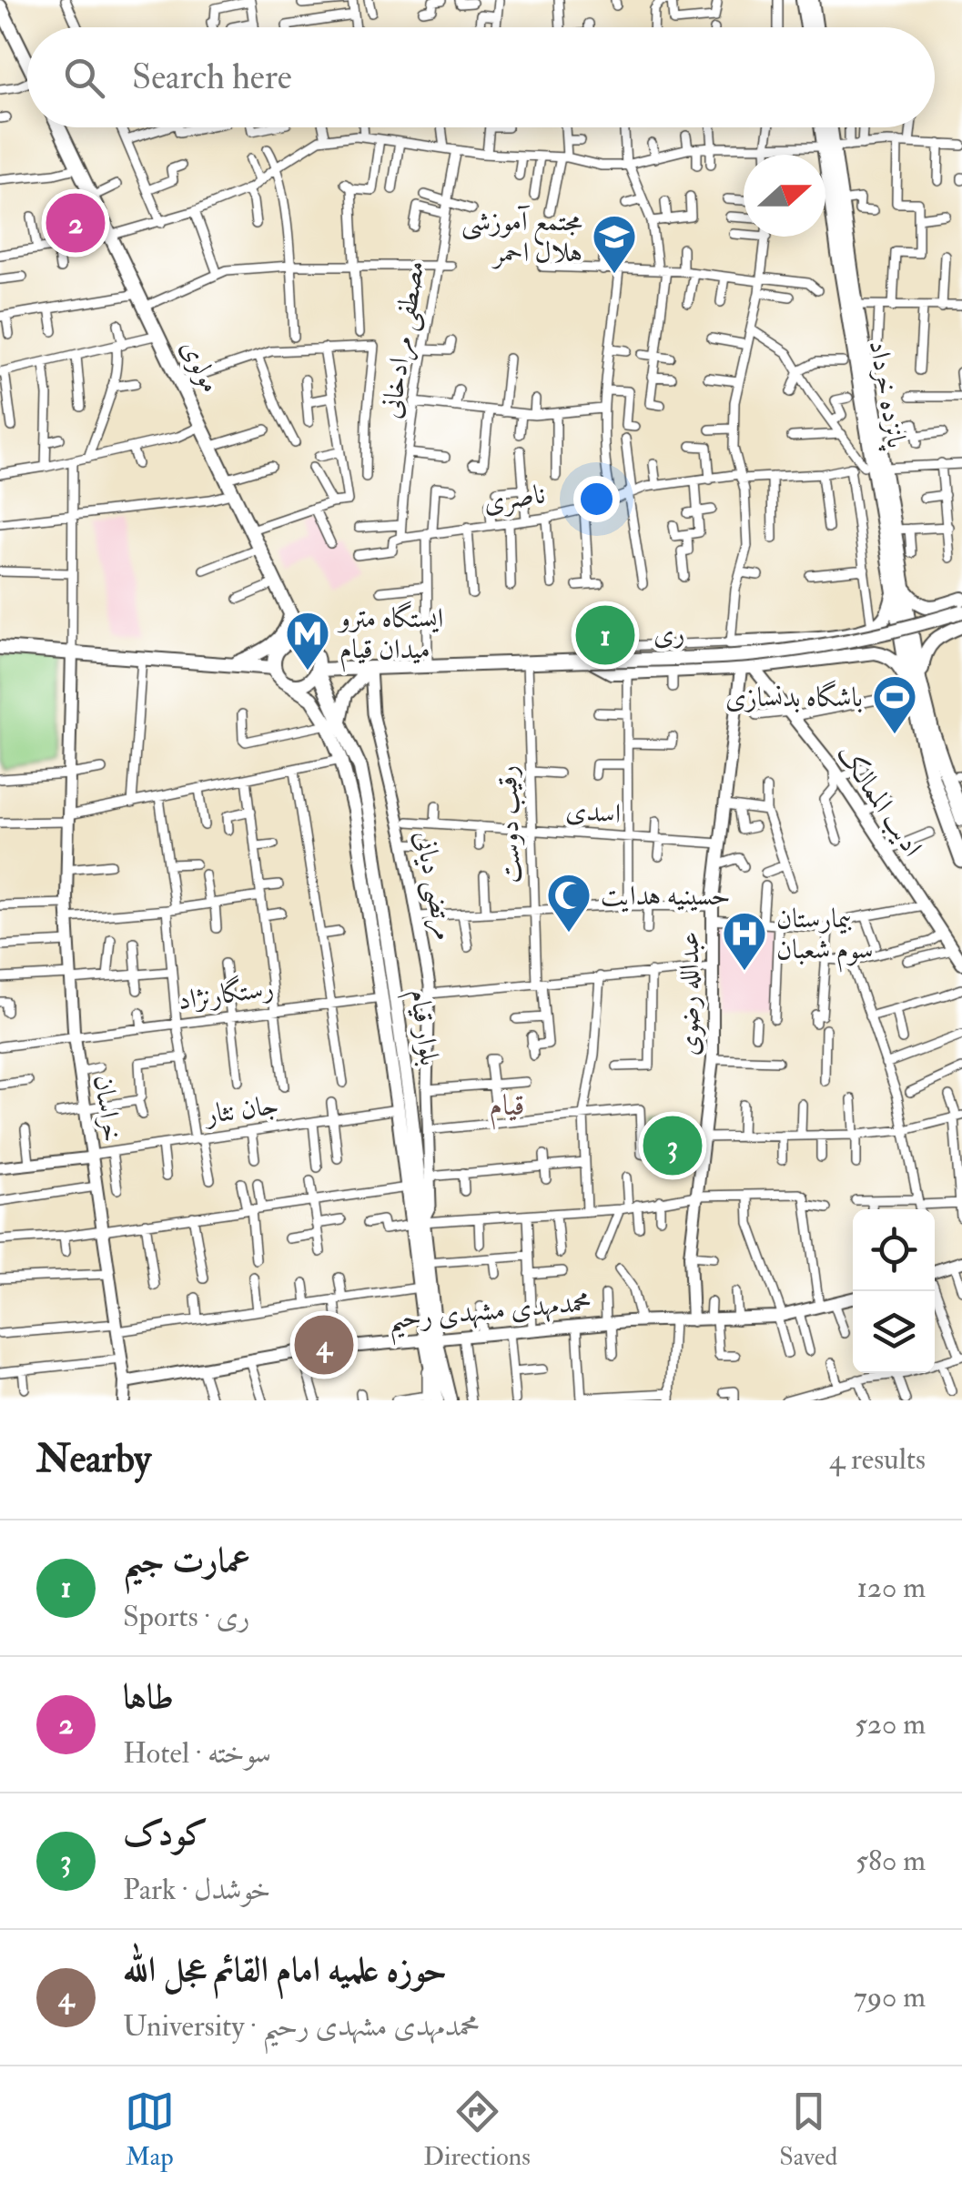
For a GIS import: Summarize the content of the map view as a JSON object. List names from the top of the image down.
{
  "streets": {
    "main road": [
      "مولوی",
      "پانزده خرداد",
      "ری",
      "ادیب الممالک",
      "عبدالله رضوی",
      "بلوار قیام",
      "خراسان",
      "محمدمهدی مشهدی رحیم"
    ],
    "street": [
      "مصطفی مرادخانی",
      "ناصری",
      "اسدی",
      "رقیب دوست",
      "مرتضی دیانی",
      "رستگارنژاد",
      "جان نثار"
    ]
  },
  "crossings": [
    ["مصطفی مرادخانی", "ناصری"],
    ["مولوی", "ری"],
    ["مولوی", "بلوار قیام"],
    ["پانزده خرداد", "ناصری"],
    ["ری", "رقیب دوست"],
    ["ری", "مرتضی دیانی"],
    ["ری", "بلوار قیام"],
    ["ادیب الممالک", "عبدالله رضوی"],
    ["اسدی", "رقیب دوست"],
    ["اسدی", "عبدالله رضوی"],
    ["مرتضی دیانی", "بلوار قیام"],
    ["رستگارنژاد", "بلوار قیام"],
    ["رستگارنژاد", "خراسان"],
    ["عبدالله رضوی", "محمدمهدی مشهدی رحیم"],
    ["بلوار قیام", "جان نثار"],
    ["بلوار قیام", "محمدمهدی مشهدی رحیم"],
    ["خراسان", "جان نثار"],
    ["خراسان", "محمدمهدی مشهدی رحیم"]
  ],
  "districts": ["قیام"],
  "places": {
    "school or university": ["مجتمع آموزشی هلال احمر"],
    "metro station": ["ایستگاه مترو میدان قیام"],
    "sports": ["باشگاه بدنسازی"],
    "mosque": ["حسینیه هدایت"],
    "hospital": ["بیمارستان سوم شعبان"]
  },
  "north": "right",
  "page": {
    "search": "Search here",
    "pins": [
      "2",
      "1",
      "3",
      "4"
    ],
    "heading": ["Nearby", "4 results"],
    "list": [
      {
        "mark": "1",
        "name": "عمارت جیم",
        "note": "Sports · ری",
        "value": "120 m"
      },
      {
        "mark": "2",
        "name": "طاها",
        "note": "Hotel · سوخته",
        "value": "520 m"
      },
      {
        "mark": "3",
        "name": "کودک",
        "note": "Park · خوشدل",
        "value": "580 m"
      },
      {
        "mark": "4",
        "name": "حوزه علمیه امام القائم عجل الله",
        "note": "University · محمدمهدی مشهدی رحیم",
        "value": "790 m"
      }
    ],
    "nav": ["Map", "Directions", "Saved"]
  }
}
